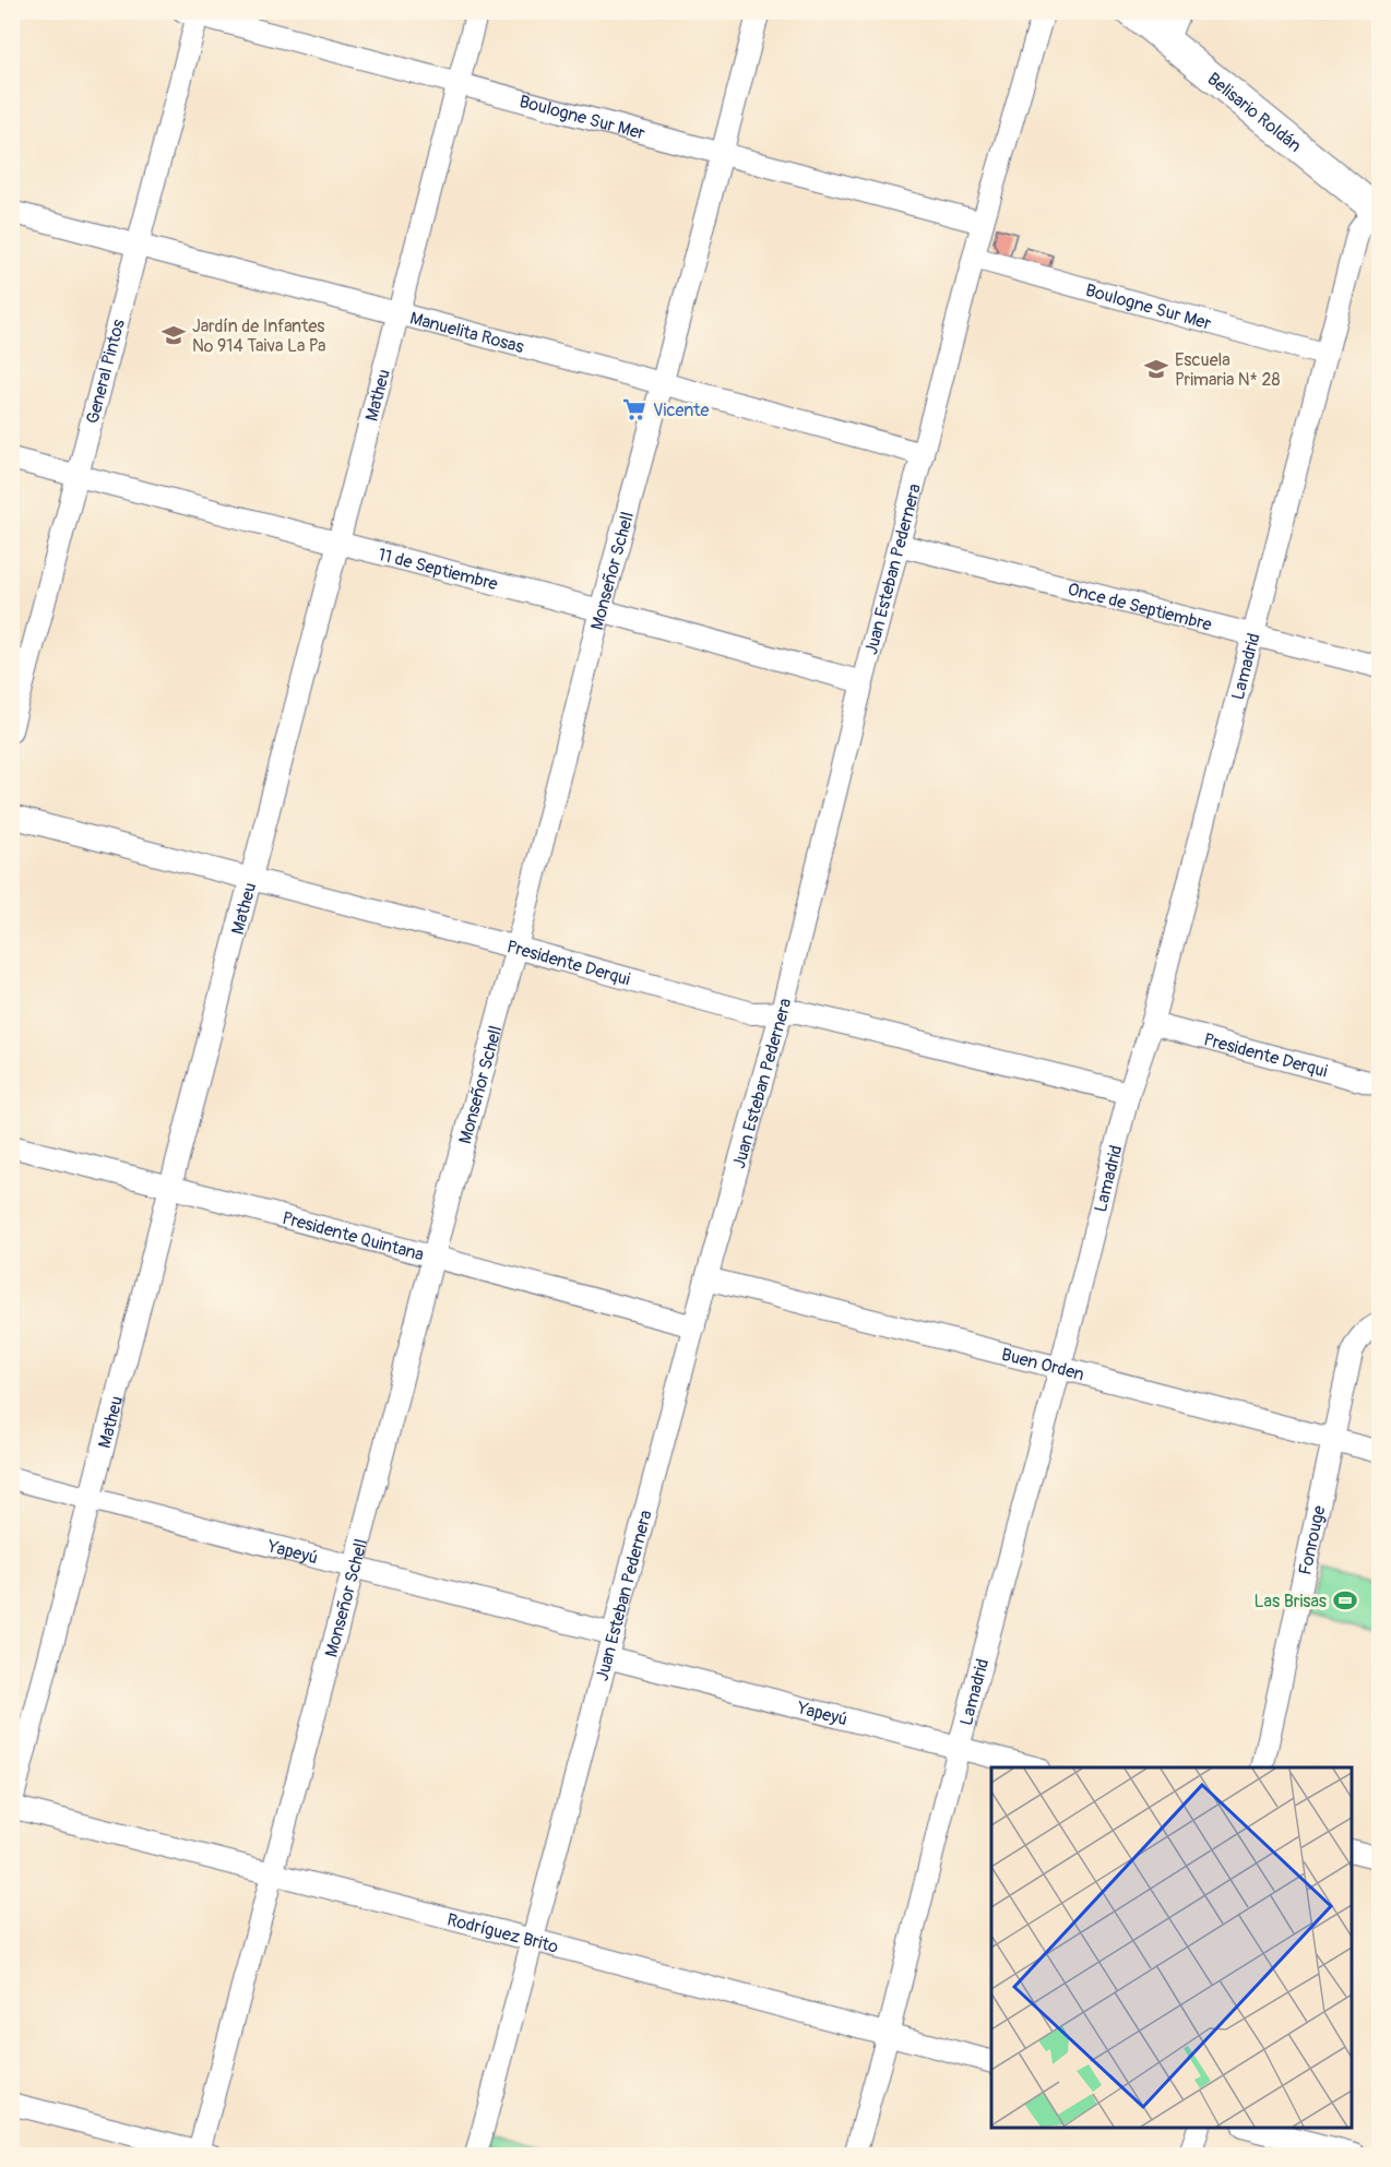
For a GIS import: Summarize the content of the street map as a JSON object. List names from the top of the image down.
{
  "streets": {
    "street": [
      "Belisario Roldán",
      "Boulogne Sur Mer",
      "Manuelita Rosas",
      "General Pintos",
      "Matheu",
      "11 de Septiembre",
      "Monseñor Schell",
      "Juan Esteban Pedernera",
      "Once de Septiembre",
      "Lamadrid",
      "Presidente Derqui",
      "Presidente Quintana",
      "Buen Orden",
      "Fonrouge",
      "Yapeyú",
      "Rodríguez Brito"
    ]
  },
  "crossings": [
    ["Belisario Roldán", "Lamadrid"],
    ["Boulogne Sur Mer", "General Pintos"],
    ["Boulogne Sur Mer", "Matheu"],
    ["Boulogne Sur Mer", "Monseñor Schell"],
    ["Boulogne Sur Mer", "Juan Esteban Pedernera"],
    ["Boulogne Sur Mer", "Lamadrid"],
    ["Manuelita Rosas", "General Pintos"],
    ["Manuelita Rosas", "Matheu"],
    ["Manuelita Rosas", "Monseñor Schell"],
    ["Manuelita Rosas", "Juan Esteban Pedernera"],
    ["General Pintos", "11 de Septiembre"],
    ["Matheu", "11 de Septiembre"],
    ["Matheu", "Presidente Derqui"],
    ["Matheu", "Presidente Quintana"],
    ["Matheu", "Yapeyú"],
    ["Matheu", "Rodríguez Brito"],
    ["11 de Septiembre", "Monseñor Schell"],
    ["11 de Septiembre", "Juan Esteban Pedernera"],
    ["Monseñor Schell", "Presidente Derqui"],
    ["Monseñor Schell", "Presidente Quintana"],
    ["Monseñor Schell", "Yapeyú"],
    ["Monseñor Schell", "Rodríguez Brito"],
    ["Juan Esteban Pedernera", "Once de Septiembre"],
    ["Juan Esteban Pedernera", "Presidente Derqui"],
    ["Juan Esteban Pedernera", "Presidente Quintana"],
    ["Juan Esteban Pedernera", "Buen Orden"],
    ["Juan Esteban Pedernera", "Yapeyú"],
    ["Juan Esteban Pedernera", "Rodríguez Brito"],
    ["Once de Septiembre", "Lamadrid"],
    ["Lamadrid", "Presidente Derqui"],
    ["Lamadrid", "Buen Orden"],
    ["Lamadrid", "Yapeyú"],
    ["Lamadrid", "Rodríguez Brito"],
    ["Buen Orden", "Fonrouge"]
  ],
  "places": {
    "school or university": ["Jardín de Infantes Nº 914 Taiva La Pa", "Escuela Primaria N* 28"],
    "supermarket": ["Vicente"],
    "sports": ["Las Brisas"]
  }
}
